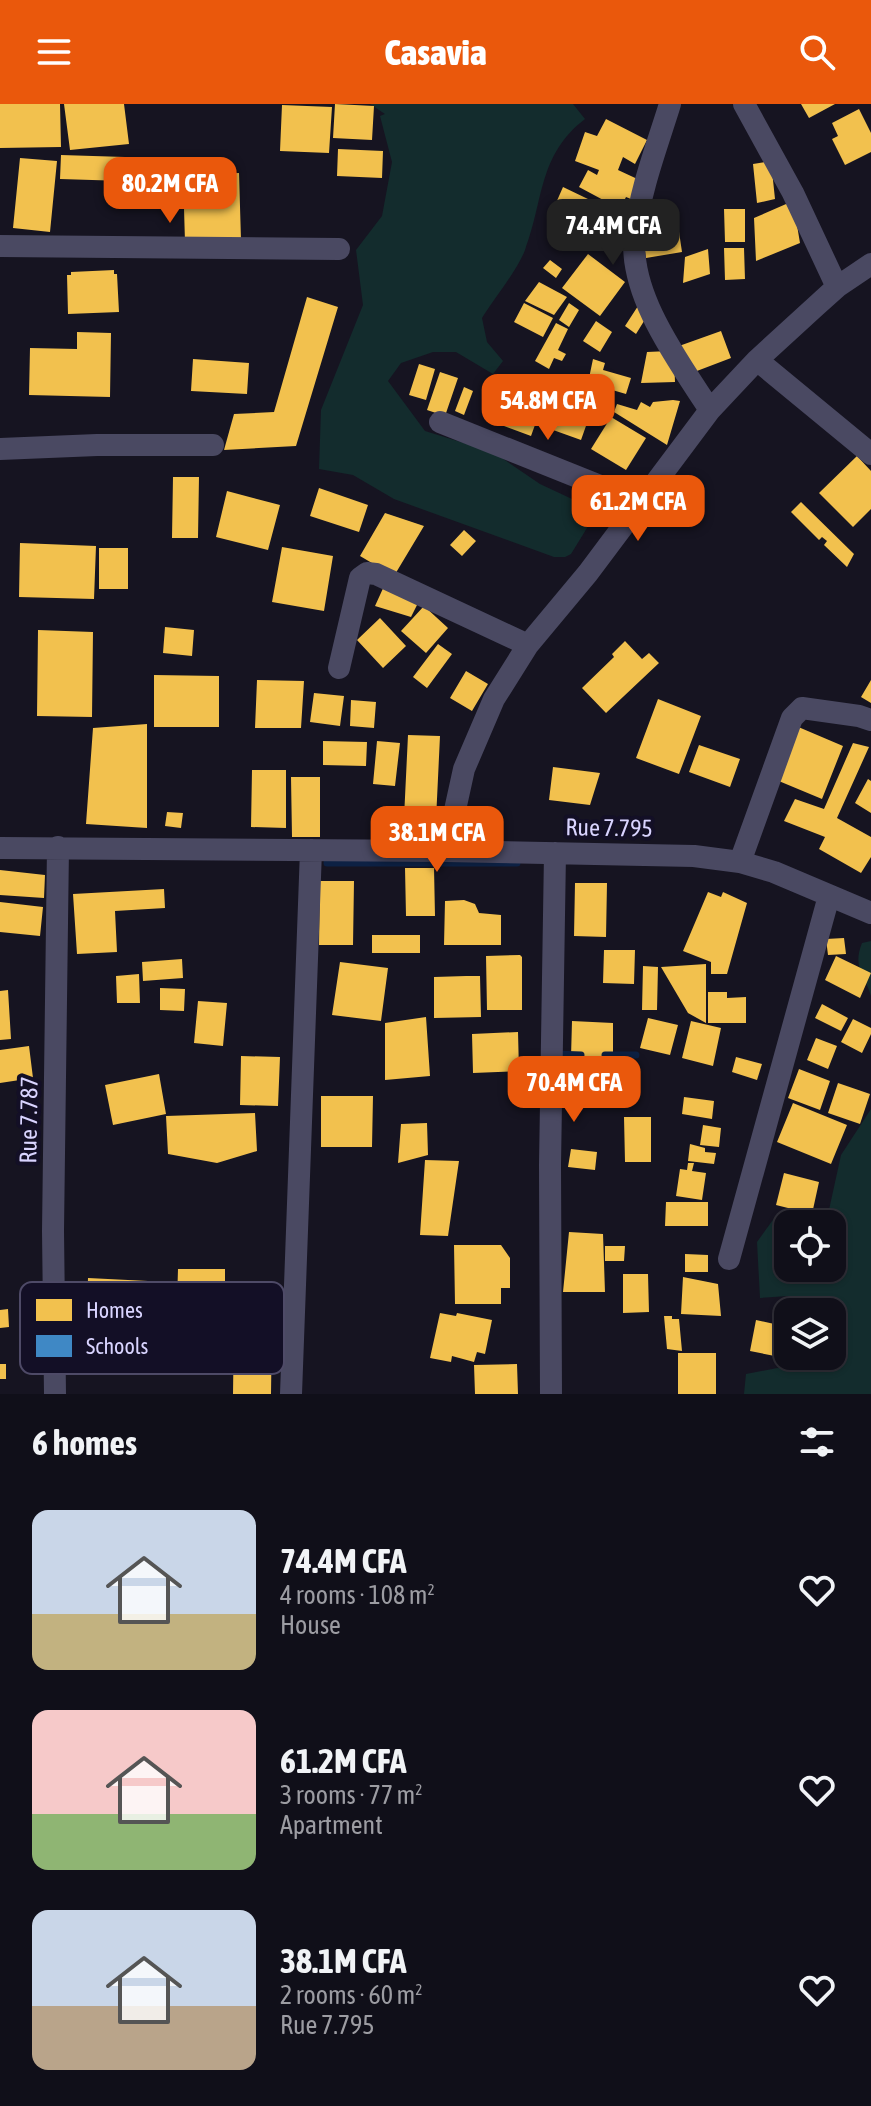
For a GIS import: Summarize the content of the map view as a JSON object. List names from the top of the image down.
{
  "streets": {
    "street": ["Rue 7.795", "Rue 7.787"]
  },
  "crossings": [
    ["Rue 7.795", "Rue 7.787"]
  ],
  "legend": ["Homes", "Schools"],
  "page": {
    "header": "Casavia",
    "price": [
      "80.2M CFA",
      "74.4M CFA",
      "54.8M CFA",
      "61.2M CFA",
      "38.1M CFA",
      "70.4M CFA"
    ],
    "heading": "6 homes",
    "list": [
      {
        "name": "74.4M CFA",
        "note": "4 rooms · 108 m² · House"
      },
      {
        "name": "61.2M CFA",
        "note": "3 rooms · 77 m² · Apartment"
      },
      {
        "name": "38.1M CFA",
        "note": "2 rooms · 60 m² · Rue 7.795"
      }
    ]
  }
}
